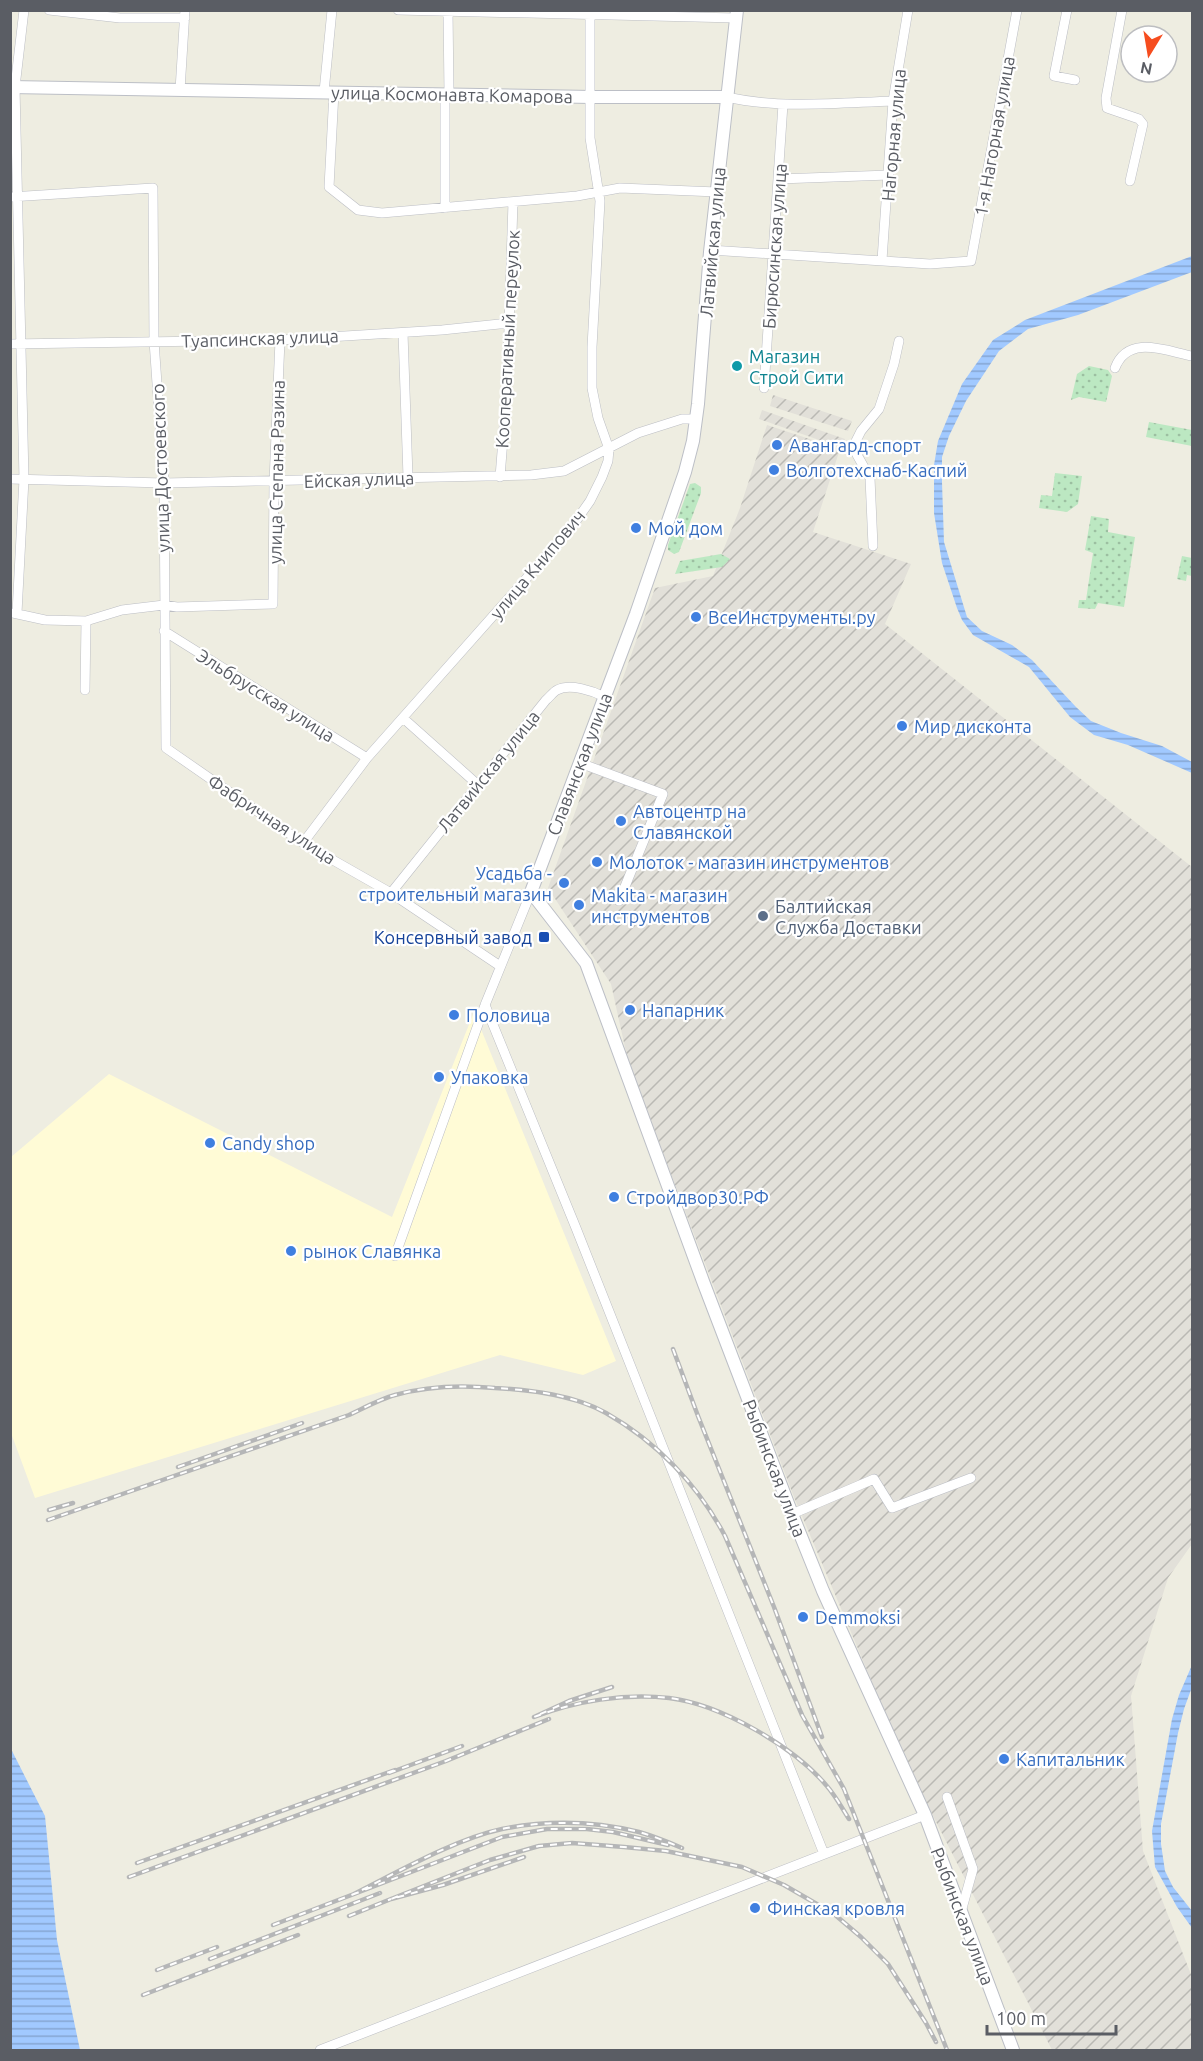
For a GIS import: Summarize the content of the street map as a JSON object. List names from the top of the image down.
{
  "streets": {
    "main road": [
      "улица Космонавта Комарова",
      "Латвийская улица",
      "Славянская улица",
      "Рыбинская улица"
    ],
    "street": [
      "Нагорная улица",
      "1-я Нагорная улица",
      "Бирюсинская улица",
      "Туапсинская улица",
      "Кооперативный переулок",
      "улица Достоевского",
      "улица Степана Разина",
      "Ейская улица",
      "улица Книпович",
      "Эльбрусская улица",
      "Фабричная улица"
    ]
  },
  "crossings": [
    ["улица Космонавта Комарова", "Нагорная улица"],
    ["улица Космонавта Комарова", "Латвийская улица"],
    ["улица Космонавта Комарова", "Бирюсинская улица"],
    ["Нагорная улица", "1-я Нагорная улица"],
    ["Латвийская улица", "Ейская улица"],
    ["Латвийская улица", "Славянская улица"],
    ["Латвийская улица", "Фабричная улица"],
    ["Туапсинская улица", "Кооперативный переулок"],
    ["Туапсинская улица", "улица Достоевского"],
    ["Туапсинская улица", "улица Степана Разина"],
    ["Кооперативный переулок", "Ейская улица"],
    ["улица Достоевского", "улица Степана Разина"],
    ["улица Достоевского", "Ейская улица"],
    ["улица Достоевского", "Эльбрусская улица"],
    ["улица Достоевского", "Фабричная улица"],
    ["улица Степана Разина", "Ейская улица"],
    ["Ейская улица", "улица Книпович"],
    ["улица Книпович", "Эльбрусская улица"],
    ["улица Книпович", "Фабричная улица"],
    ["Славянская улица", "Фабричная улица"],
    ["Славянская улица", "Рыбинская улица"]
  ],
  "places": {
    "other": [
      "Магазин Строй Сити",
      "Авангард-cпорт",
      "Волготехснаб-Каспий",
      "Мой дом",
      "ВсеИнструменты.ру",
      "Мир дисконта",
      "Автоцентр на Славянской",
      "Молоток - магазин инструментов",
      "Усадьба - строительный магазин",
      "Makita - магазин инструментов",
      "Балтийская Служба Доставки",
      "Напарник",
      "Половица",
      "Упаковка",
      "Candy shop",
      "Стройдвор30.РФ",
      "рынок Славянка",
      "Demmoksi",
      "Капитальник",
      "Финская кровля"
    ],
    "transit": ["Консервный завод"]
  },
  "scale_bar": "100 m",
  "north": "bottom"
}
